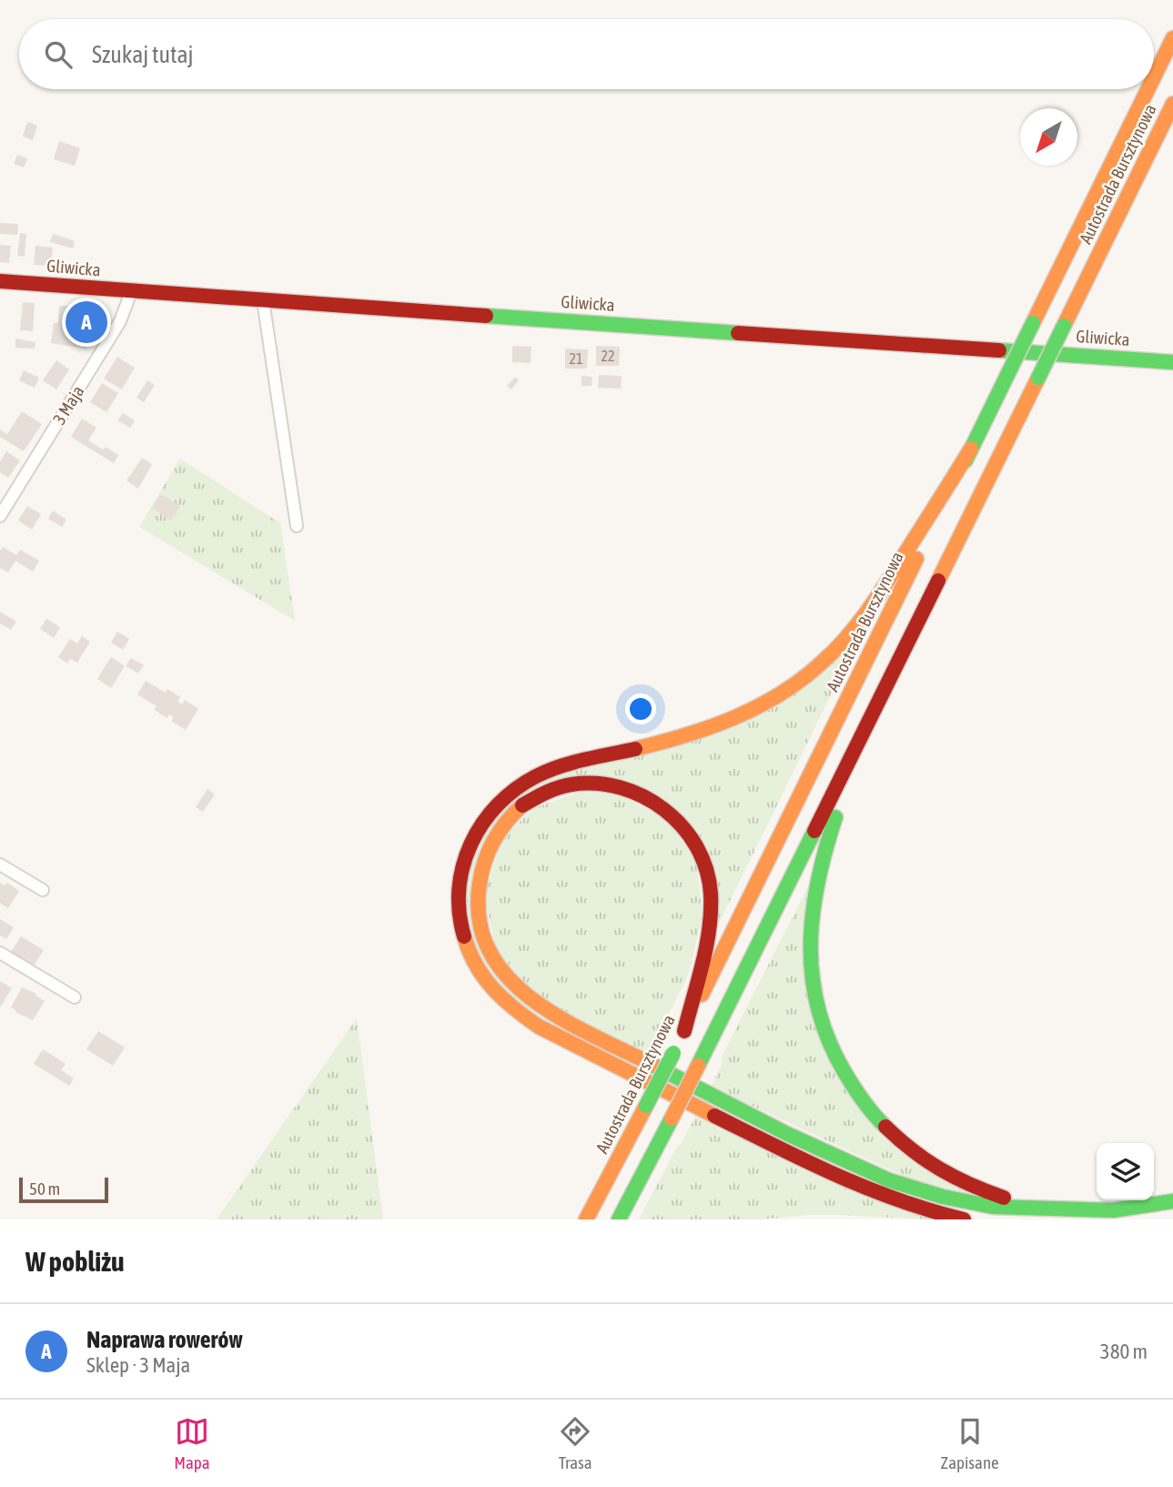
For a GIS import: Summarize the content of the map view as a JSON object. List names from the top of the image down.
{
  "streets": {
    "main road": ["Autostrada Bursztynowa", "Gliwicka"],
    "street": ["3 Maja"]
  },
  "crossings": [
    ["Gliwicka", "3 Maja"]
  ],
  "house_numbers": ["22", "21"],
  "scale_bar": "50 m",
  "north": "bottom left",
  "page": {
    "search": "Szukaj tutaj",
    "pins": "A",
    "scale": "50 m",
    "heading": "W pobliżu",
    "list": [
      {
        "mark": "A",
        "name": "Naprawa rowerów",
        "note": "Sklep · 3 Maja",
        "value": "380 m"
      }
    ],
    "nav": ["Mapa", "Trasa", "Zapisane"]
  }
}
